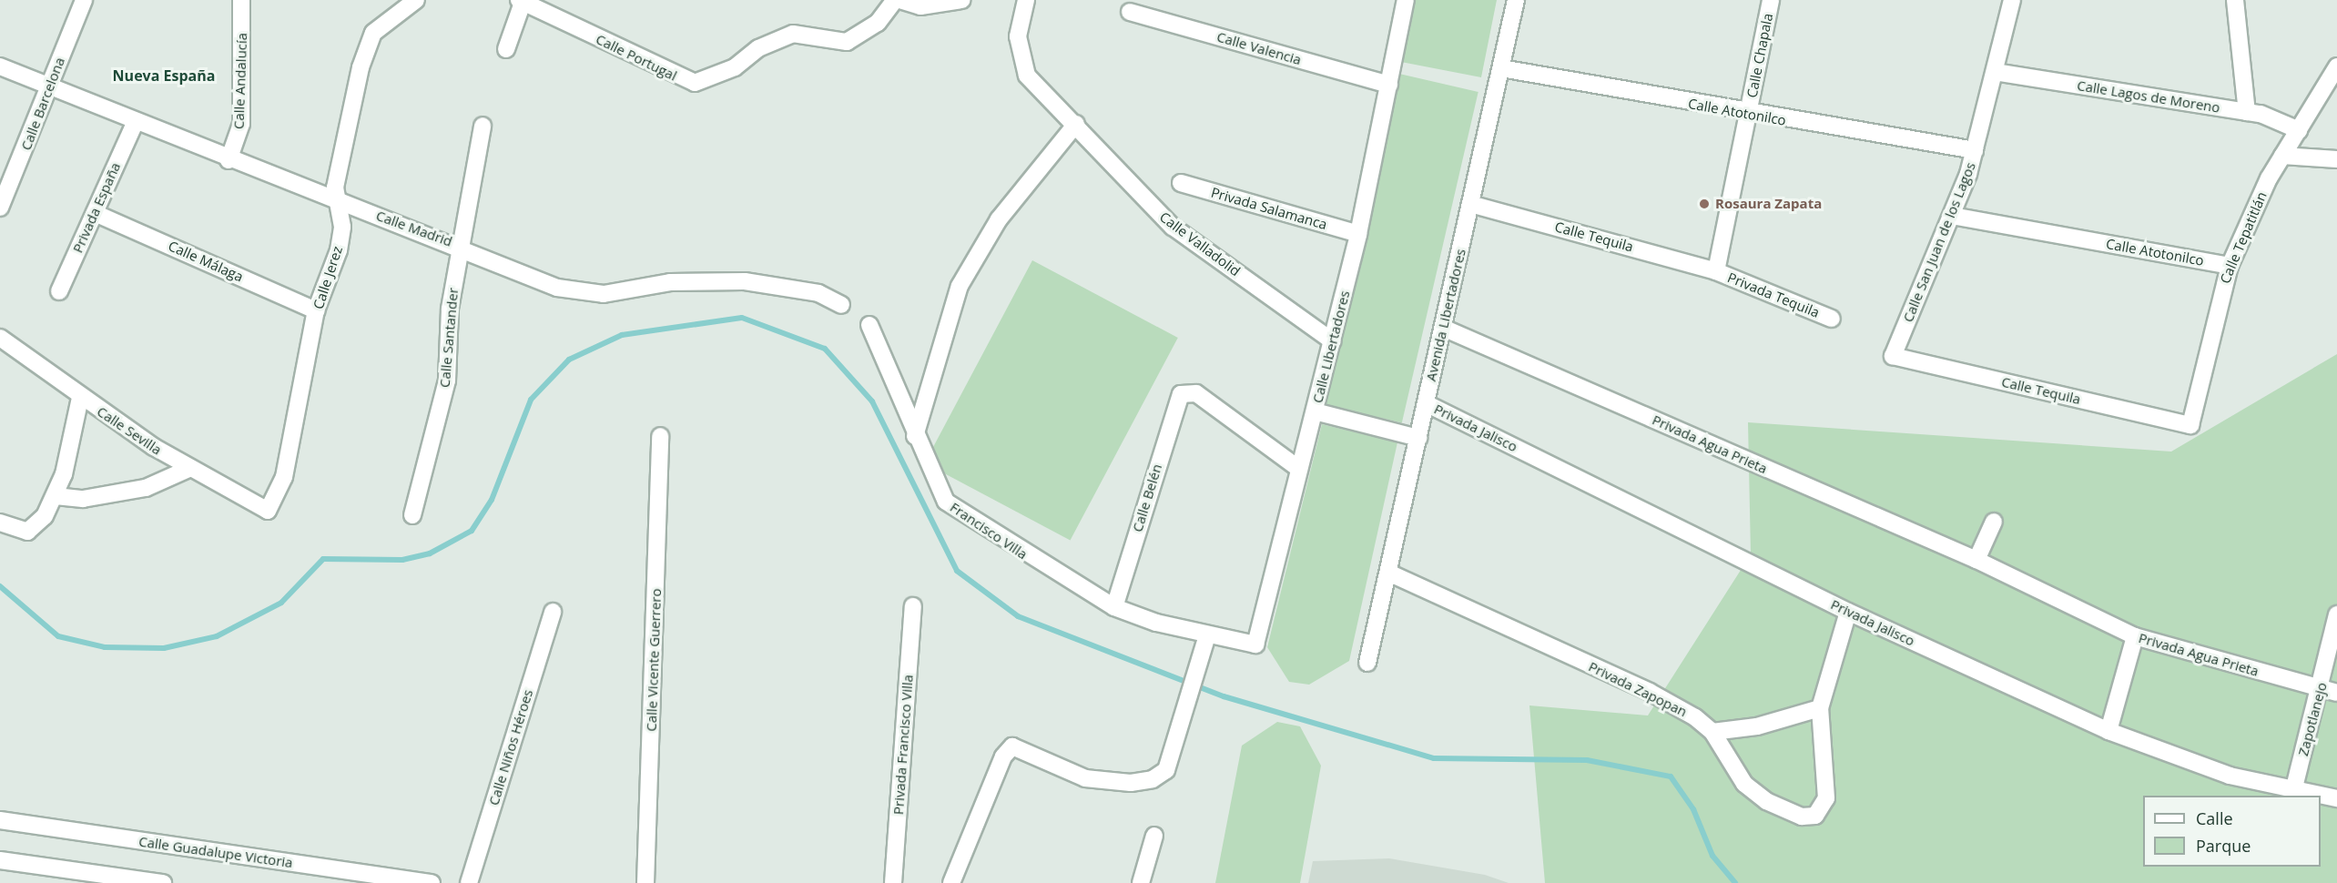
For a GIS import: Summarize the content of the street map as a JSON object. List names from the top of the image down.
{
  "streets": {
    "street": [
      "Calle Valencia",
      "Calle Chapala",
      "Calle Portugal",
      "Calle Andalucía",
      "Calle Lagos de Moreno",
      "Calle Barcelona",
      "Calle Atotonilco",
      "Privada España",
      "Privada Salamanca",
      "Calle Madrid",
      "Calle Tequila",
      "Calle Tepatitlán",
      "Calle San Juan de los Lagos",
      "Calle Valladolid",
      "Calle Málaga",
      "Calle Jerez",
      "Privada Tequila",
      "Avenida Libertadores",
      "Calle Santander",
      "Calle Libertadores",
      "Privada Jalisco",
      "Calle Sevilla",
      "Privada Agua Prieta",
      "Calle Belén",
      "Francisco Villa",
      "Calle Vicente Guerrero",
      "Privada Zapopan",
      "Zapotlanejo",
      "Privada Francisco Villa",
      "Calle Niños Héroes",
      "Calle Guadalupe Victoria"
    ]
  },
  "crossings": [
    ["Calle Valencia", "Calle Libertadores"],
    ["Calle Chapala", "Calle Atotonilco"],
    ["Calle Chapala", "Calle Tequila"],
    ["Calle Chapala", "Privada Tequila"],
    ["Calle Andalucía", "Calle Madrid"],
    ["Calle Lagos de Moreno", "Calle Tepatitlán"],
    ["Calle Lagos de Moreno", "Calle San Juan de los Lagos"],
    ["Calle Barcelona", "Calle Madrid"],
    ["Calle Atotonilco", "Calle Tepatitlán"],
    ["Calle Atotonilco", "Calle San Juan de los Lagos"],
    ["Calle Atotonilco", "Avenida Libertadores"],
    ["Privada España", "Calle Madrid"],
    ["Privada España", "Calle Málaga"],
    ["Privada Salamanca", "Calle Libertadores"],
    ["Calle Madrid", "Calle Jerez"],
    ["Calle Madrid", "Calle Santander"],
    ["Calle Tequila", "Calle Tepatitlán"],
    ["Calle Tequila", "Calle San Juan de los Lagos"],
    ["Calle Tequila", "Privada Tequila"],
    ["Calle Tequila", "Avenida Libertadores"],
    ["Calle Valladolid", "Calle Libertadores"],
    ["Calle Málaga", "Calle Jerez"],
    ["Calle Jerez", "Calle Sevilla"],
    ["Avenida Libertadores", "Privada Jalisco"],
    ["Avenida Libertadores", "Privada Agua Prieta"],
    ["Avenida Libertadores", "Privada Zapopan"],
    ["Calle Libertadores", "Calle Belén"],
    ["Calle Libertadores", "Francisco Villa"],
    ["Privada Jalisco", "Privada Zapopan"],
    ["Privada Jalisco", "Zapotlanejo"],
    ["Privada Agua Prieta", "Zapotlanejo"],
    ["Calle Belén", "Francisco Villa"]
  ],
  "districts": ["Nueva España"],
  "places": ["Rosaura Zapata"],
  "legend": ["Calle", "Parque"]
}
